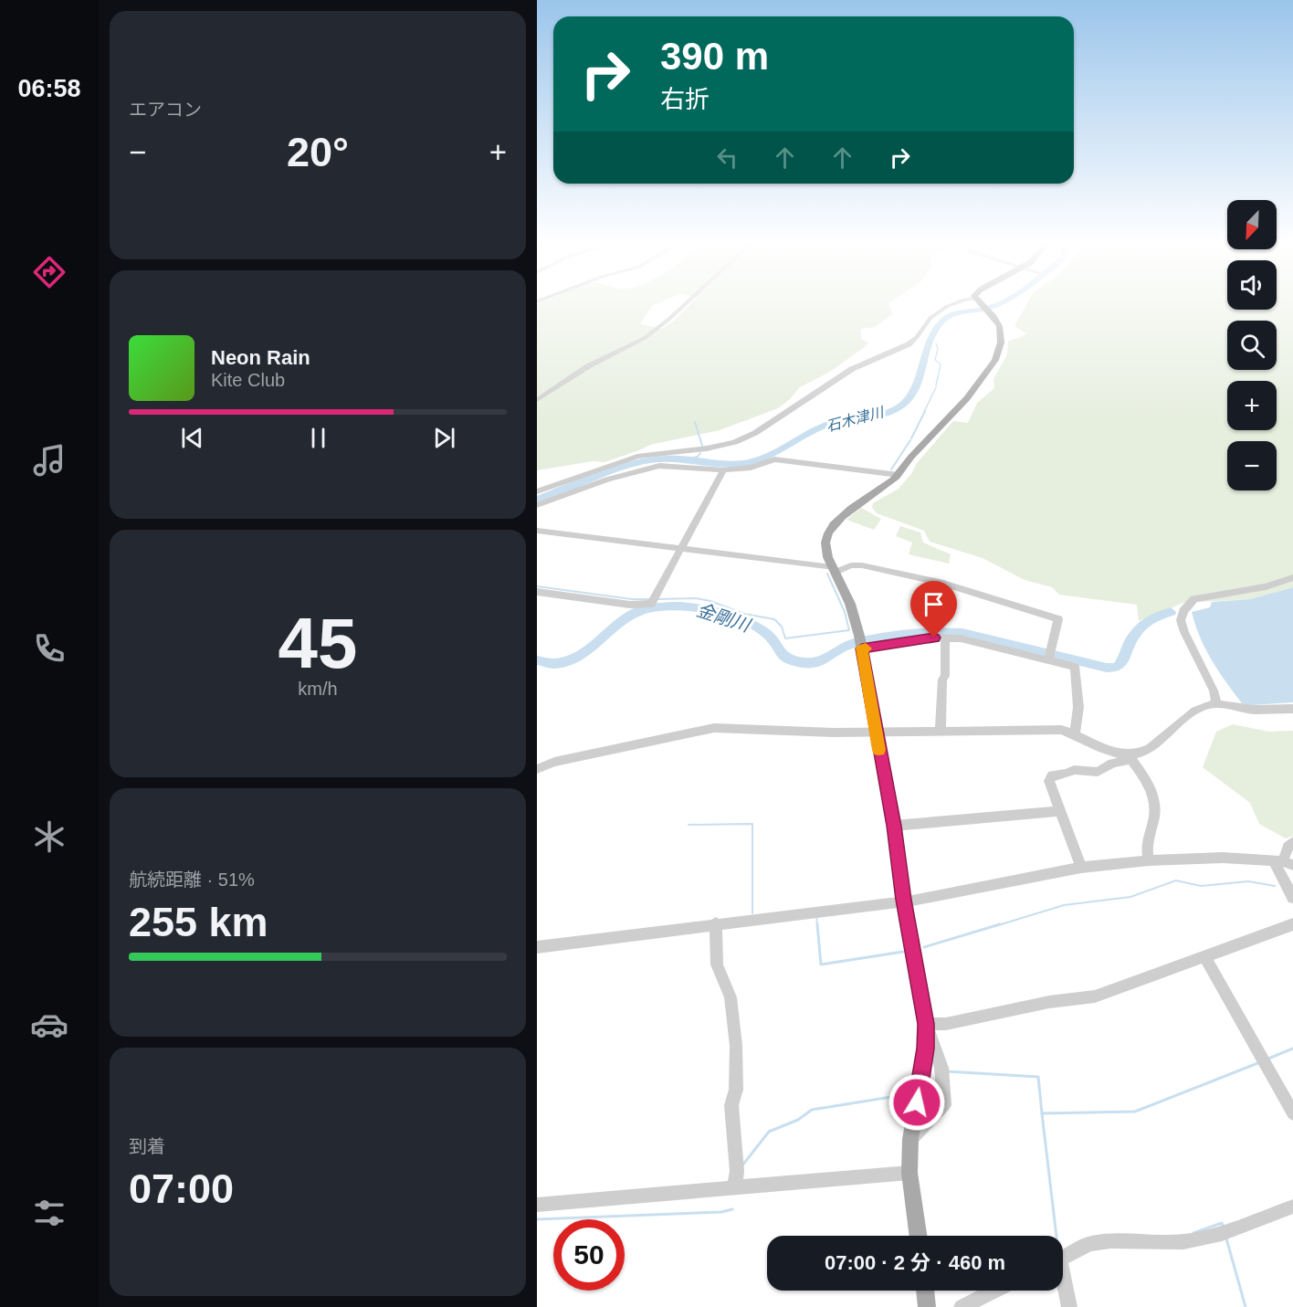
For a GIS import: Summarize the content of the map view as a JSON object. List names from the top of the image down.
{
  "water": ["石木津川", "金剛川"],
  "north": "bottom left",
  "page": {
    "tabs": "06:58",
    "tile": [
      "エアコン",
      ["45", "km/h"],
      ["航続距離 · 51%", "255 km"],
      ["到着", "07:00"]
    ],
    "turn": ["390 m", "右折"],
    "heat": ["−", "20°", "+"],
    "map_buttons": ["+", "−"],
    "song": ["Neon Rain", "Kite Club"],
    "limit": "50",
    "trip": "07:00 · 2 分 · 460 m"
  }
}
